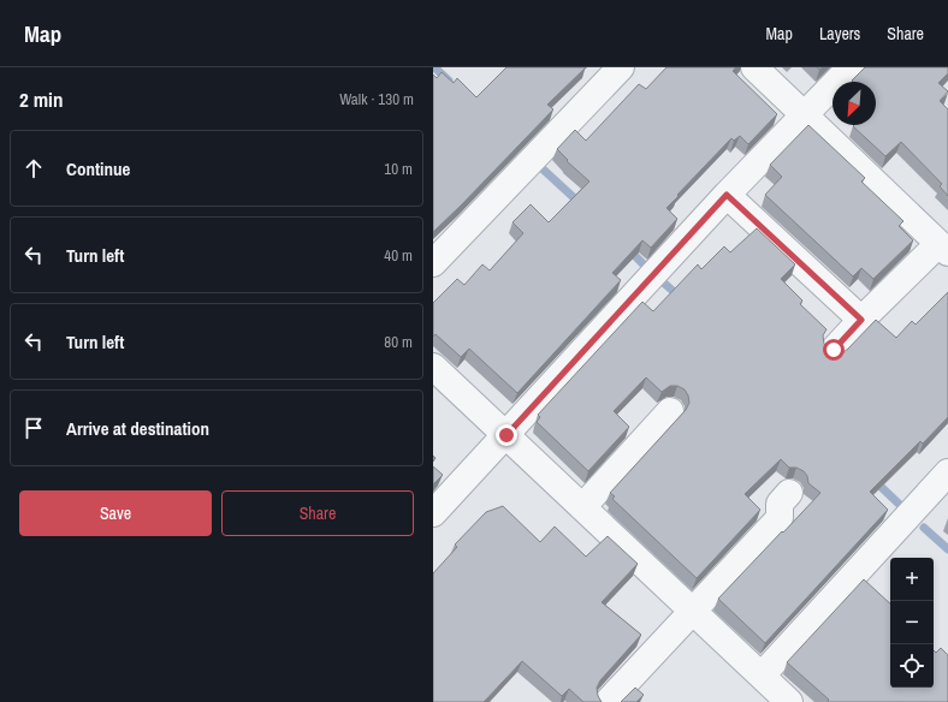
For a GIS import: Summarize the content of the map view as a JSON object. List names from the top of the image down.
{
  "north": "bottom left",
  "page": {
    "header": "Map",
    "nav": ["Map", "Layers", "Share"],
    "heading": ["2 min", "Walk · 130 m"],
    "list": [
      ["Continue", "10 m"],
      ["Turn left", "40 m"],
      ["Turn left", "80 m"],
      "Arrive at destination"
    ],
    "buttons": ["Save", "Share"],
    "map_buttons": ["+", "−"]
  }
}
